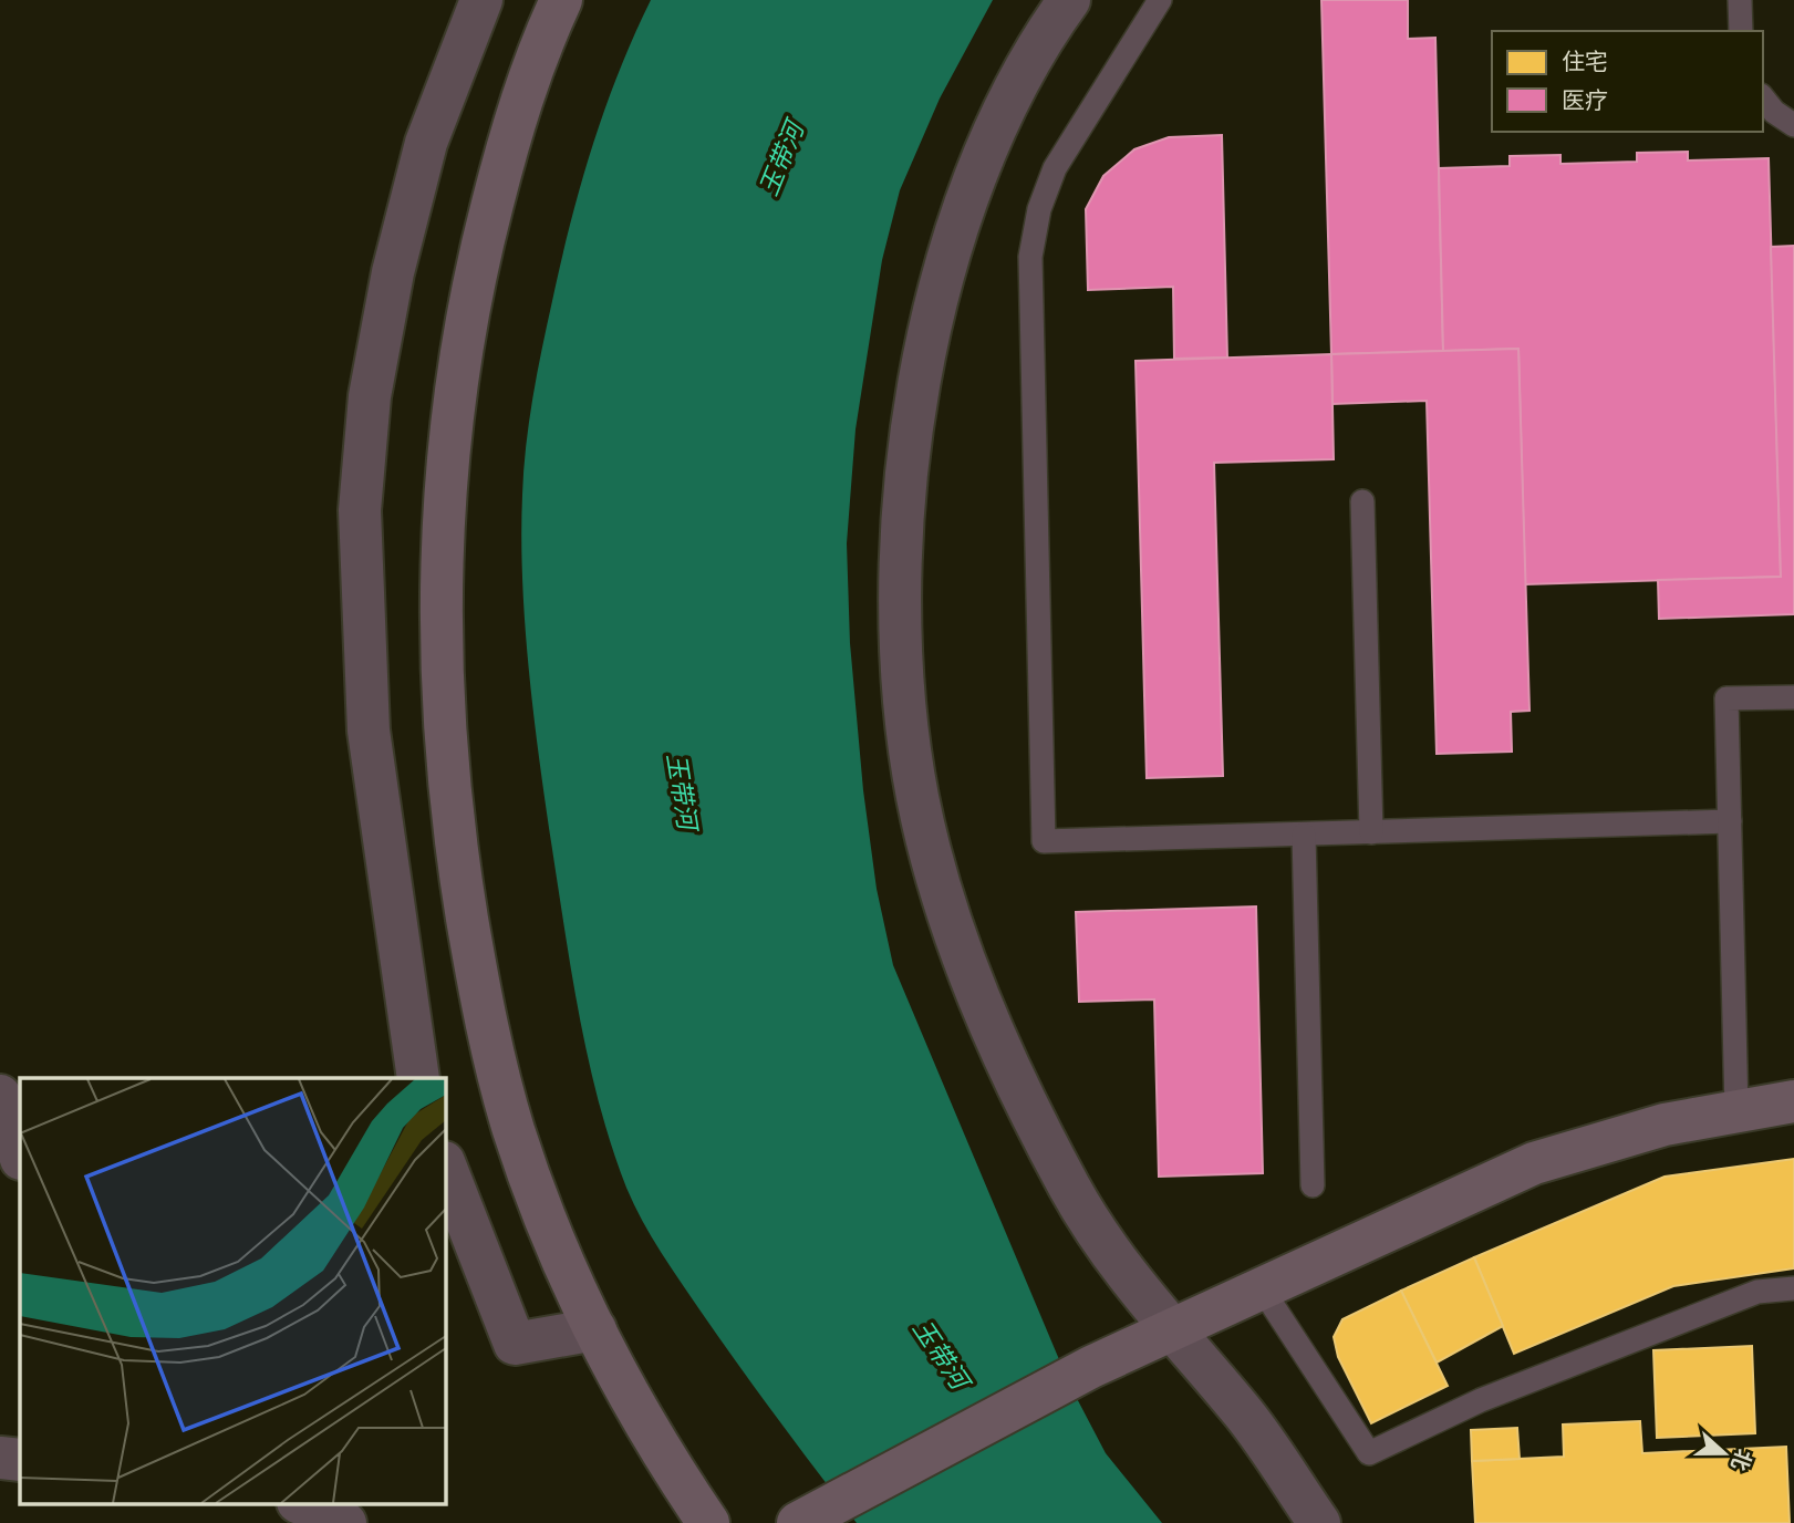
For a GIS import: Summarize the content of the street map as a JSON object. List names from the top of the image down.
{
  "water": ["玉带河"],
  "legend": ["住宅", "医疗"],
  "north": "right"
}
